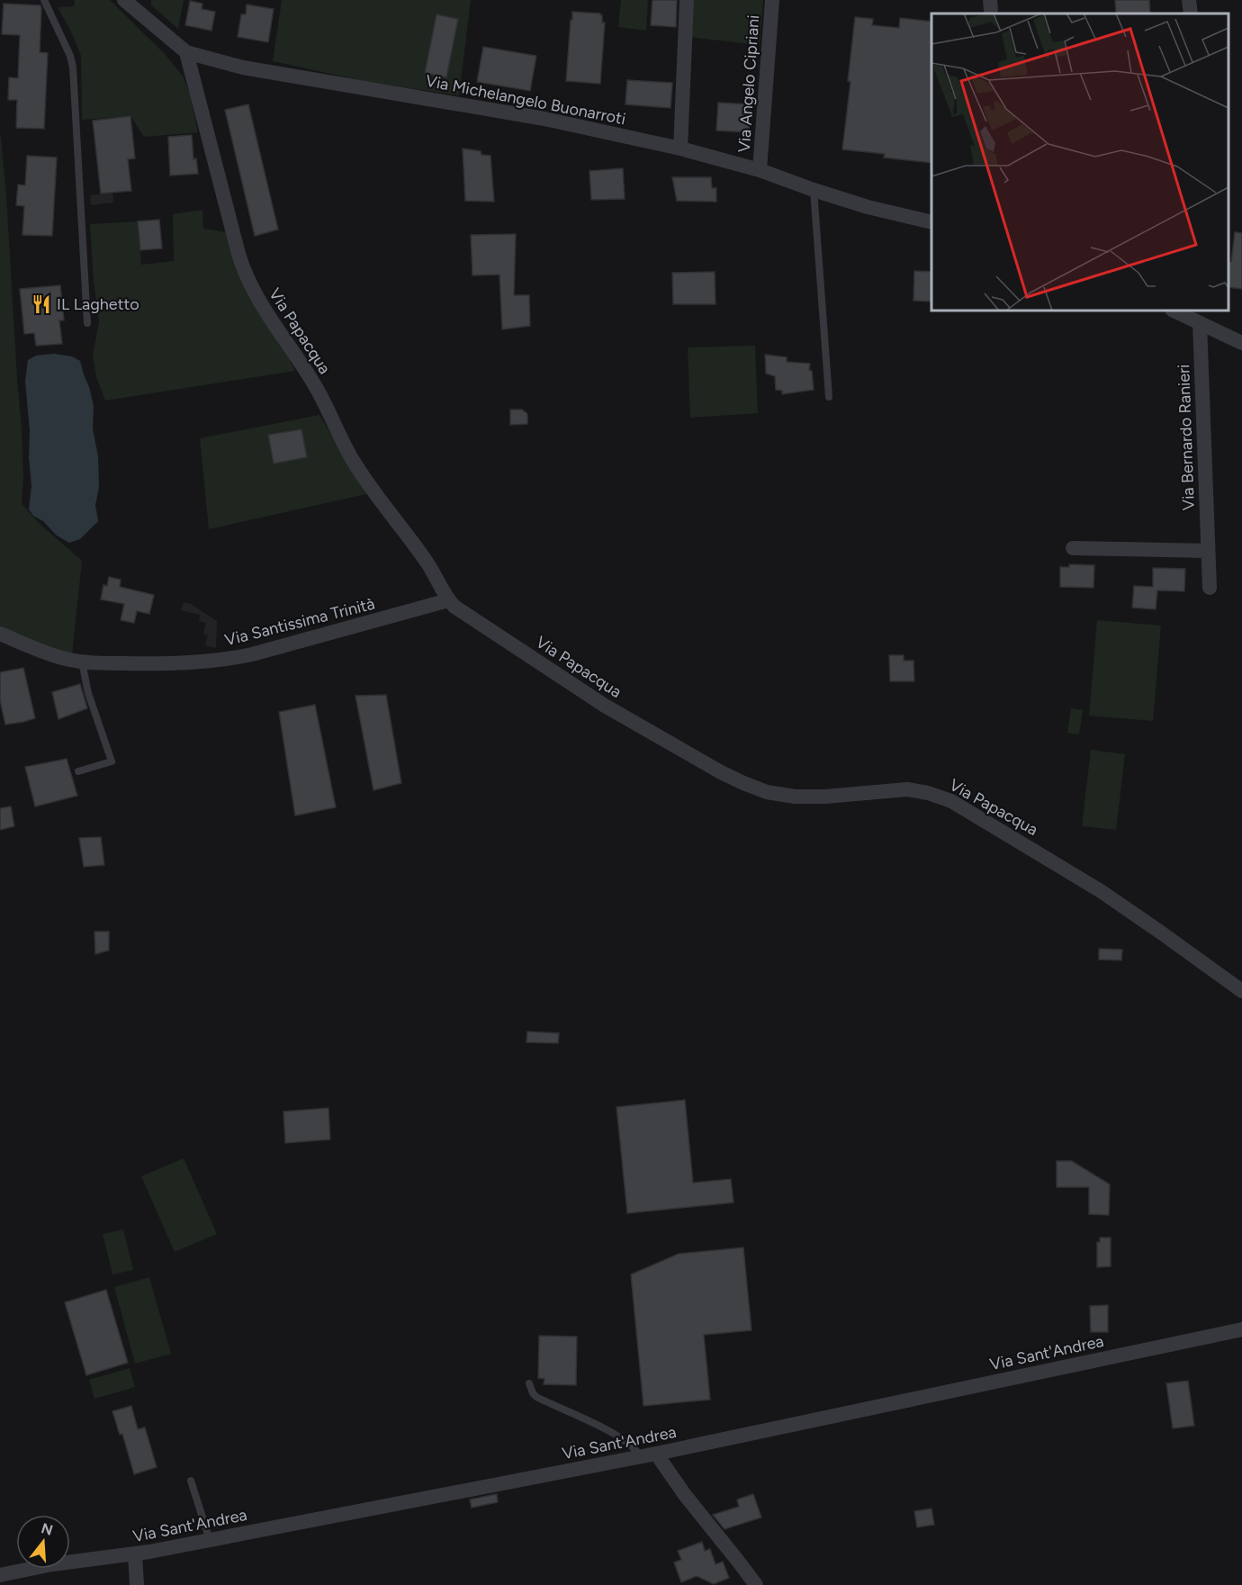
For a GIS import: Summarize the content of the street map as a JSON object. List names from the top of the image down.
{
  "streets": {
    "street": [
      "Via Angelo Cipriani",
      "Via Michelangelo Buonarroti",
      "Via Papacqua",
      "Via Bernardo Ranieri",
      "Via Santissima Trinità",
      "Via Sant'Andrea"
    ]
  },
  "crossings": [
    ["Via Angelo Cipriani", "Via Michelangelo Buonarroti"],
    ["Via Michelangelo Buonarroti", "Via Papacqua"],
    ["Via Papacqua", "Via Santissima Trinità"]
  ],
  "places": {
    "restaurant": ["IL Laghetto"]
  },
  "north": "top"
}
